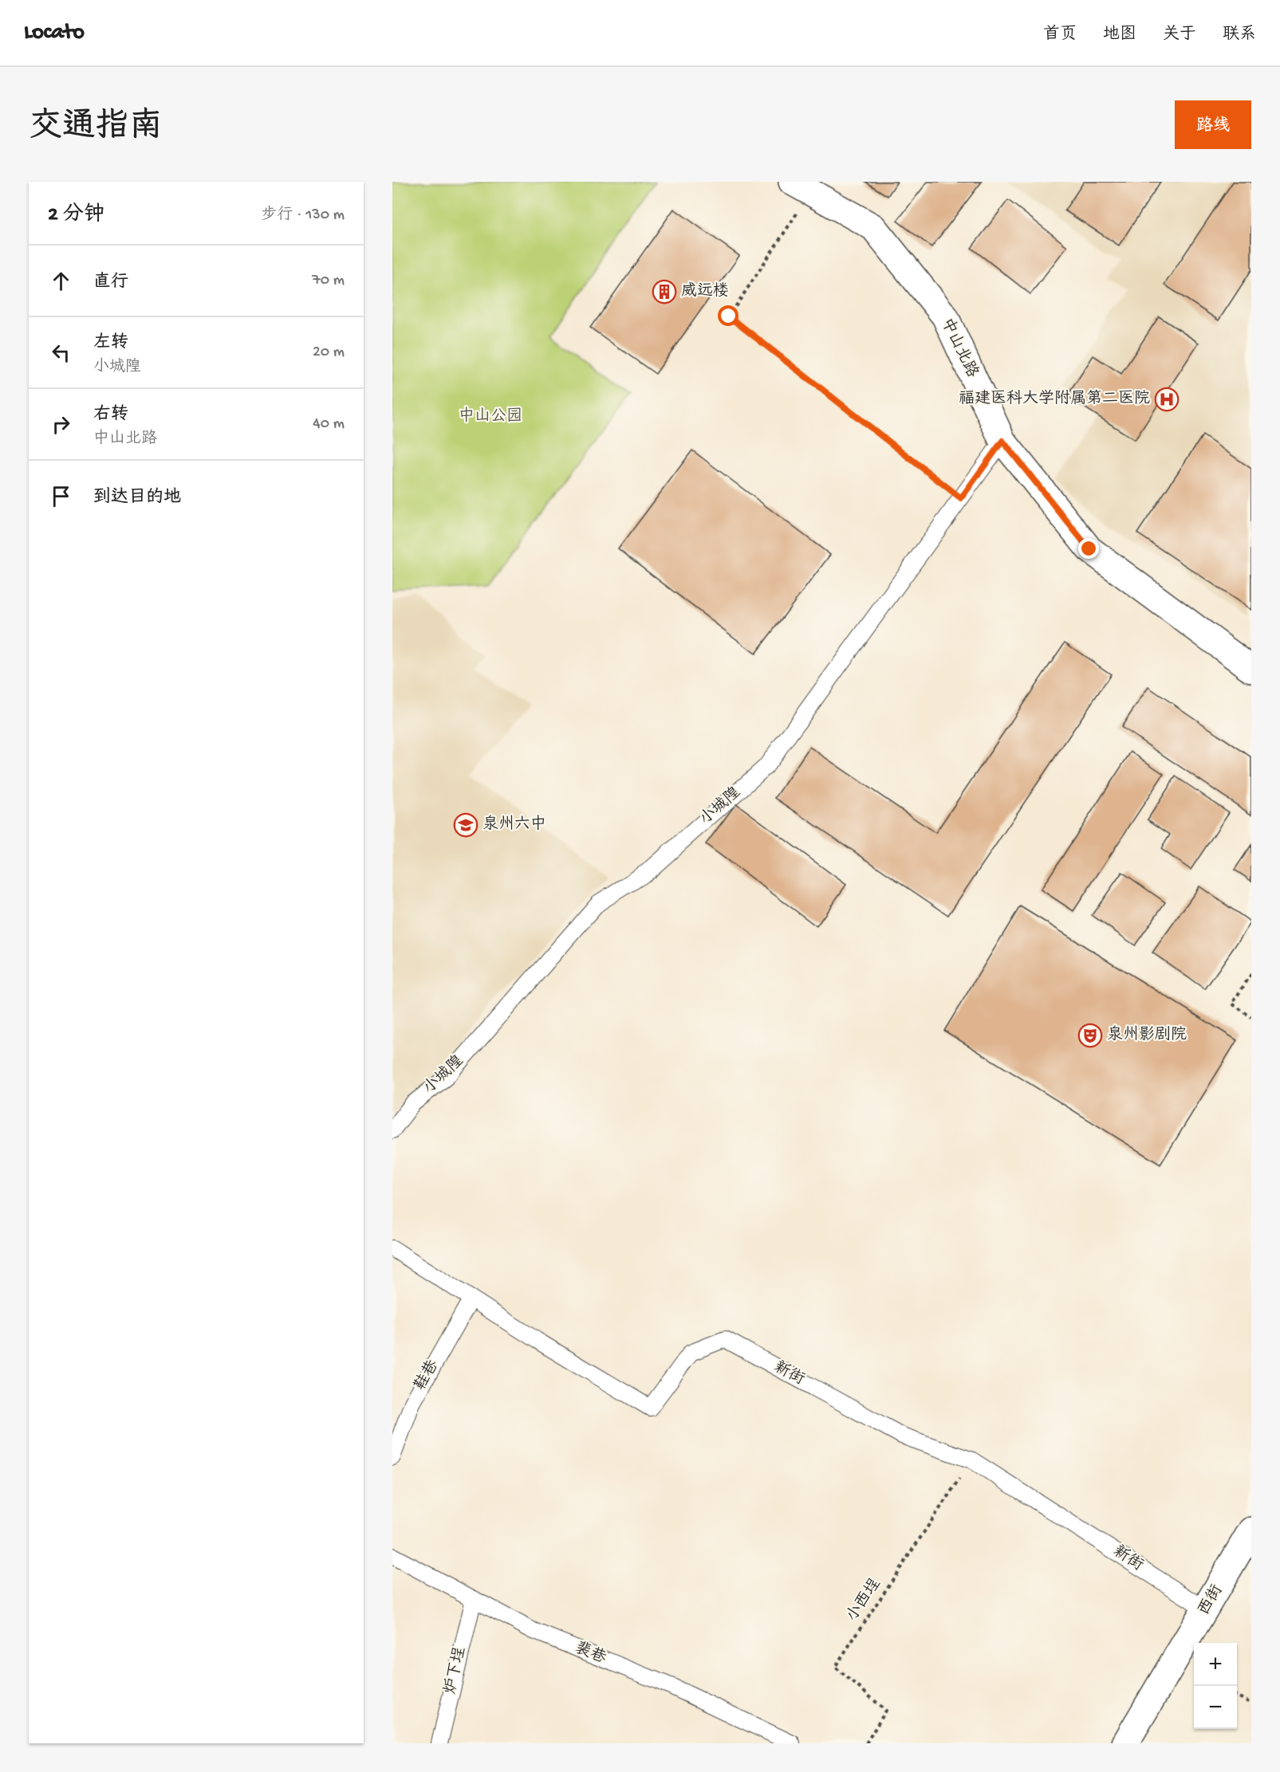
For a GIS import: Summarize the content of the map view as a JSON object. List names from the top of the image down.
{
  "streets": {
    "street": ["中山北路", "西街"],
    "lane": [
      "小城隍",
      "新街",
      "鞋巷",
      "裴巷",
      "炉下埕"
    ],
    "path": ["小西埕"]
  },
  "crossings": [
    ["中山北路", "小城隍"],
    ["新街", "鞋巷"],
    ["新街", "小西埕"],
    ["新街", "西街"],
    ["裴巷", "炉下埕"]
  ],
  "parks": ["中山公园"],
  "places": {
    "building": ["威远楼"],
    "hospital": ["福建医科大学附属第二医院"],
    "school or university": ["泉州六中"],
    "theatre": ["泉州影剧院"]
  },
  "page": {
    "header": "Locato",
    "nav": [
      "首页",
      "地图",
      "关于",
      "联系"
    ],
    "title": "交通指南",
    "buttons": "路线",
    "heading": ["2 分钟", "步行 · 130 m"],
    "list": [
      ["直行", "70 m"],
      ["左转", "小城隍", "20 m"],
      ["右转", "中山北路", "40 m"],
      "到达目的地"
    ],
    "map_buttons": ["+", "−"]
  }
}
